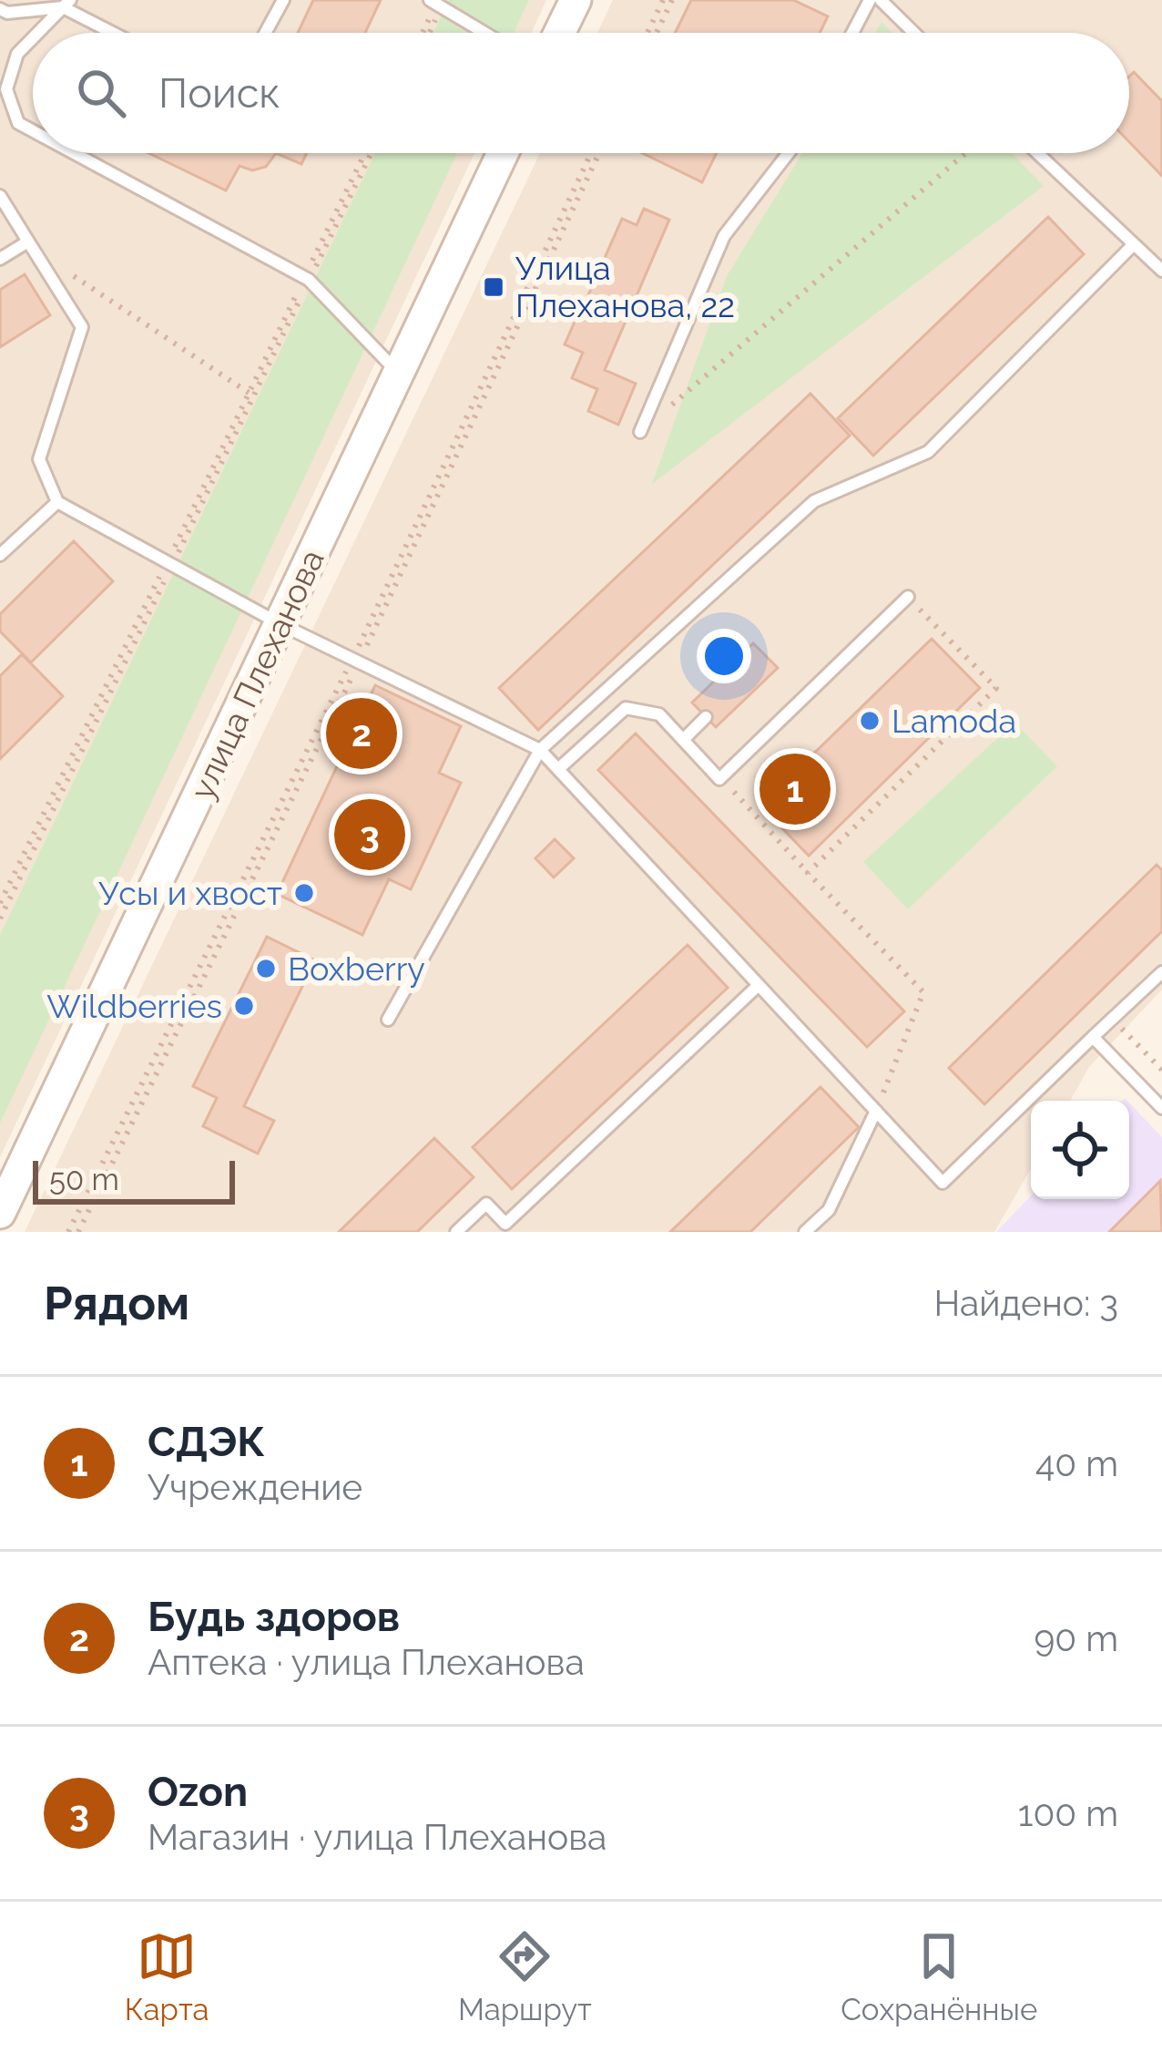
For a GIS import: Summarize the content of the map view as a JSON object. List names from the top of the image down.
{
  "streets": {
    "street": ["улица Плеханова"]
  },
  "places": {
    "transit": ["Улица Плеханова, 22"],
    "other": [
      "Lamoda",
      "Усы и хвост",
      "Boxberry",
      "Wildberries"
    ]
  },
  "scale_bar": "50 m",
  "page": {
    "search": "Поиск",
    "pins": ["2", "1", "3"],
    "scale": "50 m",
    "heading": ["Рядом", "Найдено: 3"],
    "list": [
      {
        "mark": "1",
        "name": "СДЭК",
        "note": "Учреждение",
        "value": "40 m"
      },
      {
        "mark": "2",
        "name": "Будь здоров",
        "note": "Аптека · улица Плеханова",
        "value": "90 m"
      },
      {
        "mark": "3",
        "name": "Ozon",
        "note": "Магазин · улица Плеханова",
        "value": "100 m"
      }
    ],
    "nav": ["Карта", "Маршрут", "Сохранённые"]
  }
}
